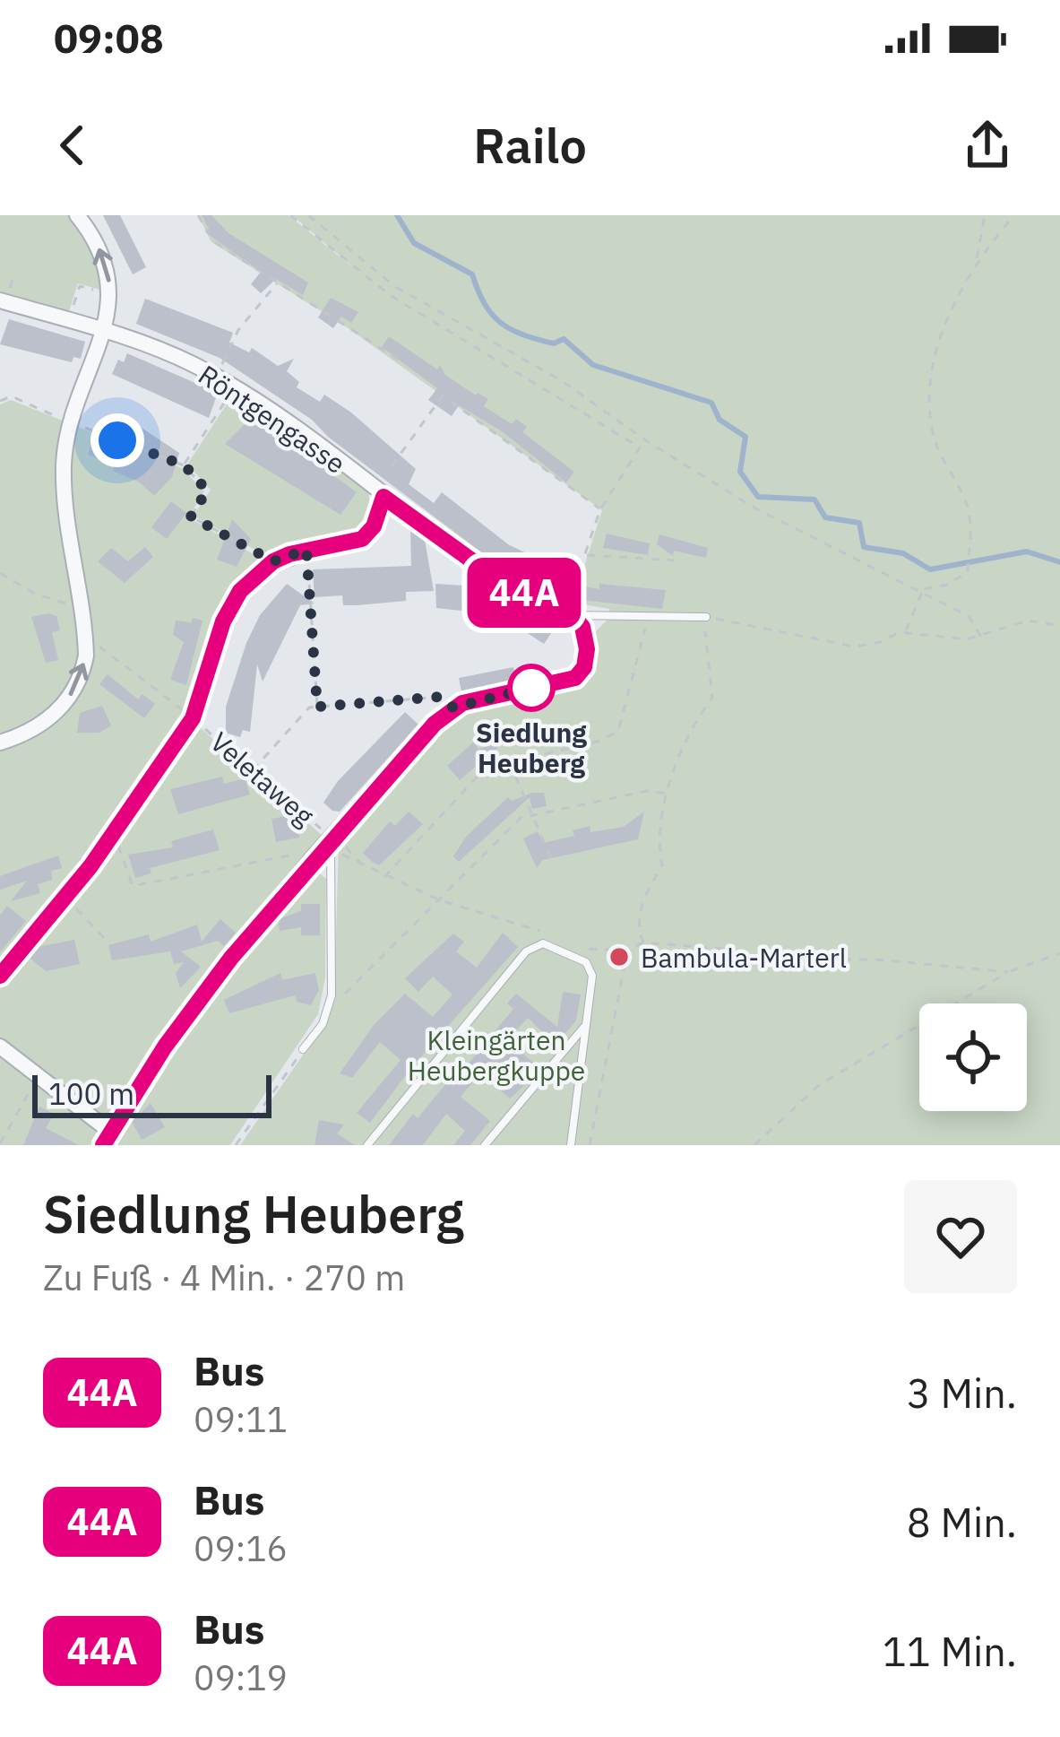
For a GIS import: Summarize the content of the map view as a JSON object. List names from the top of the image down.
{
  "streets": {
    "street": ["Röntgengasse"],
    "path": ["Veletaweg"]
  },
  "parks": ["Kleingärten Heubergkuppe"],
  "places": ["Siedlung Heuberg", "Bambula-Marterl"],
  "lines": ["bus line 44A"],
  "scale_bar": "100 m",
  "page": {
    "status": "09:08",
    "header": "Railo",
    "on_map": "44A",
    "scale": "100 m",
    "heading": ["Siedlung Heuberg", "Zu Fuß · 4 Min. · 270 m"],
    "list": [
      {
        "mark": "44A",
        "name": "Bus",
        "note": "09:11",
        "value": "3 Min."
      },
      {
        "mark": "44A",
        "name": "Bus",
        "note": "09:16",
        "value": "8 Min."
      },
      {
        "mark": "44A",
        "name": "Bus",
        "note": "09:19",
        "value": "11 Min."
      }
    ]
  }
}
